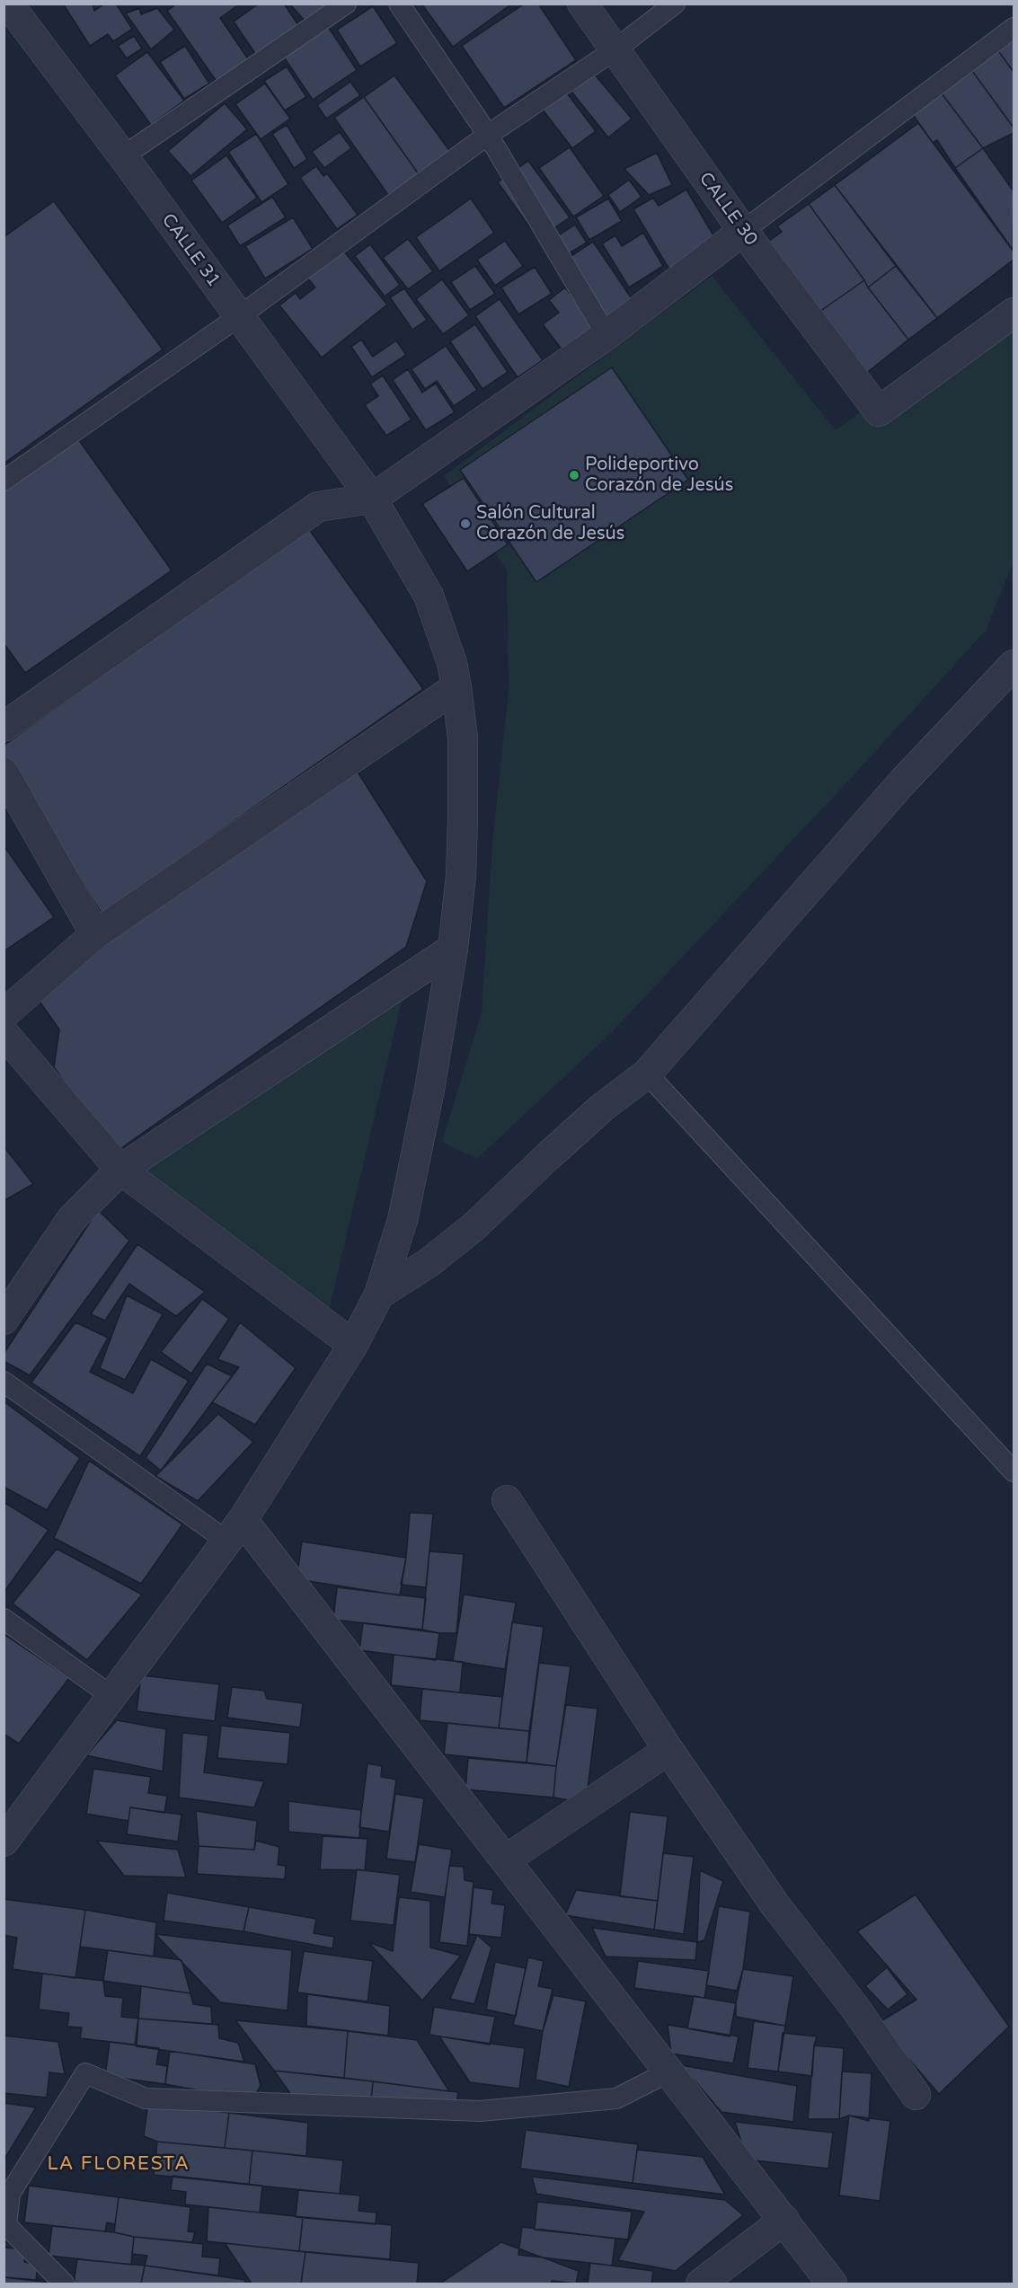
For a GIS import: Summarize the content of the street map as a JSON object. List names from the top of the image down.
{
  "streets": {
    "street": ["CALLE 30", "CALLE 31"]
  },
  "districts": ["LA FLORESTA"],
  "places": ["Polideportivo Corazón de Jesús", "Salón Cultural Corazón de Jesús"]
}
